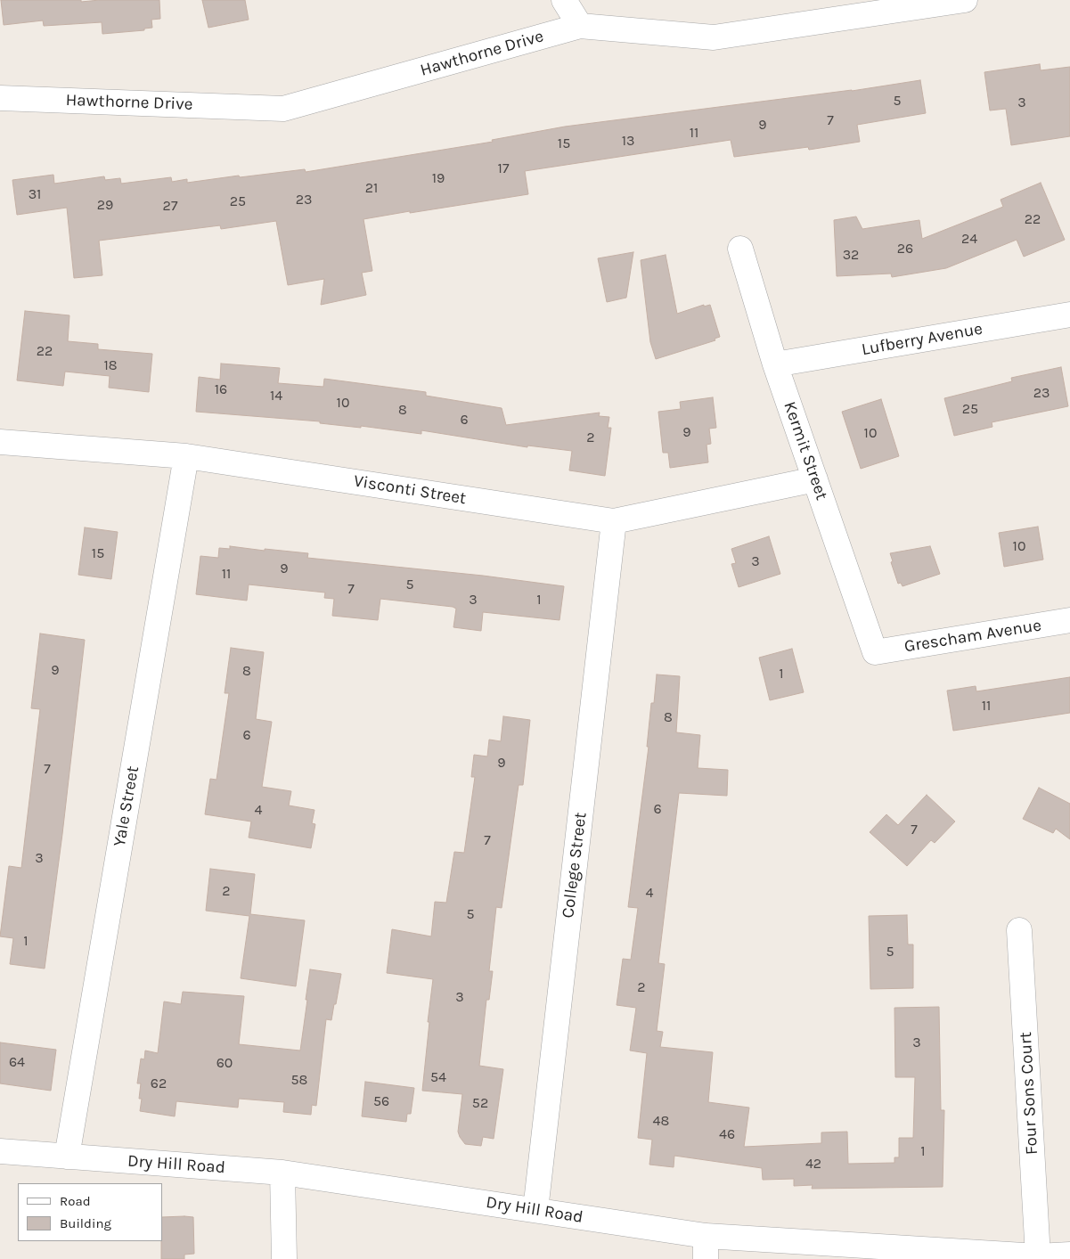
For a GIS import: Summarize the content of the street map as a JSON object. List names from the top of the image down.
{
  "streets": {
    "street": [
      "Hawthorne Drive",
      "Lufberry Avenue",
      "Kermit Street",
      "Visconti Street",
      "Grescham Avenue",
      "Yale Street",
      "College Street",
      "Four Sons Court",
      "Dry Hill Road"
    ]
  },
  "crossings": [
    ["Lufberry Avenue", "Kermit Street"],
    ["Kermit Street", "Visconti Street"],
    ["Kermit Street", "Grescham Avenue"],
    ["Visconti Street", "Yale Street"],
    ["Visconti Street", "College Street"],
    ["Yale Street", "Dry Hill Road"],
    ["College Street", "Dry Hill Road"],
    ["Four Sons Court", "Dry Hill Road"]
  ],
  "house_numbers": [
    "5",
    "3",
    "7",
    "9",
    "11",
    "13",
    "15",
    "17",
    "19",
    "21",
    "31",
    "23",
    "25",
    "29",
    "27",
    "22",
    "24",
    "26",
    "32",
    "22",
    "18",
    "16",
    "23",
    "14",
    "10",
    "25",
    "8",
    "6",
    "9",
    "10",
    "2",
    "10",
    "15",
    "3",
    "9",
    "11",
    "5",
    "7",
    "3",
    "1",
    "9",
    "8",
    "1",
    "11",
    "8",
    "6",
    "9",
    "7",
    "6",
    "4",
    "7",
    "7",
    "3",
    "2",
    "4",
    "5",
    "1",
    "5",
    "2",
    "3",
    "3",
    "64",
    "60",
    "54",
    "58",
    "62",
    "56",
    "52",
    "48",
    "46",
    "1",
    "42"
  ],
  "legend": ["Road", "Building"]
}
